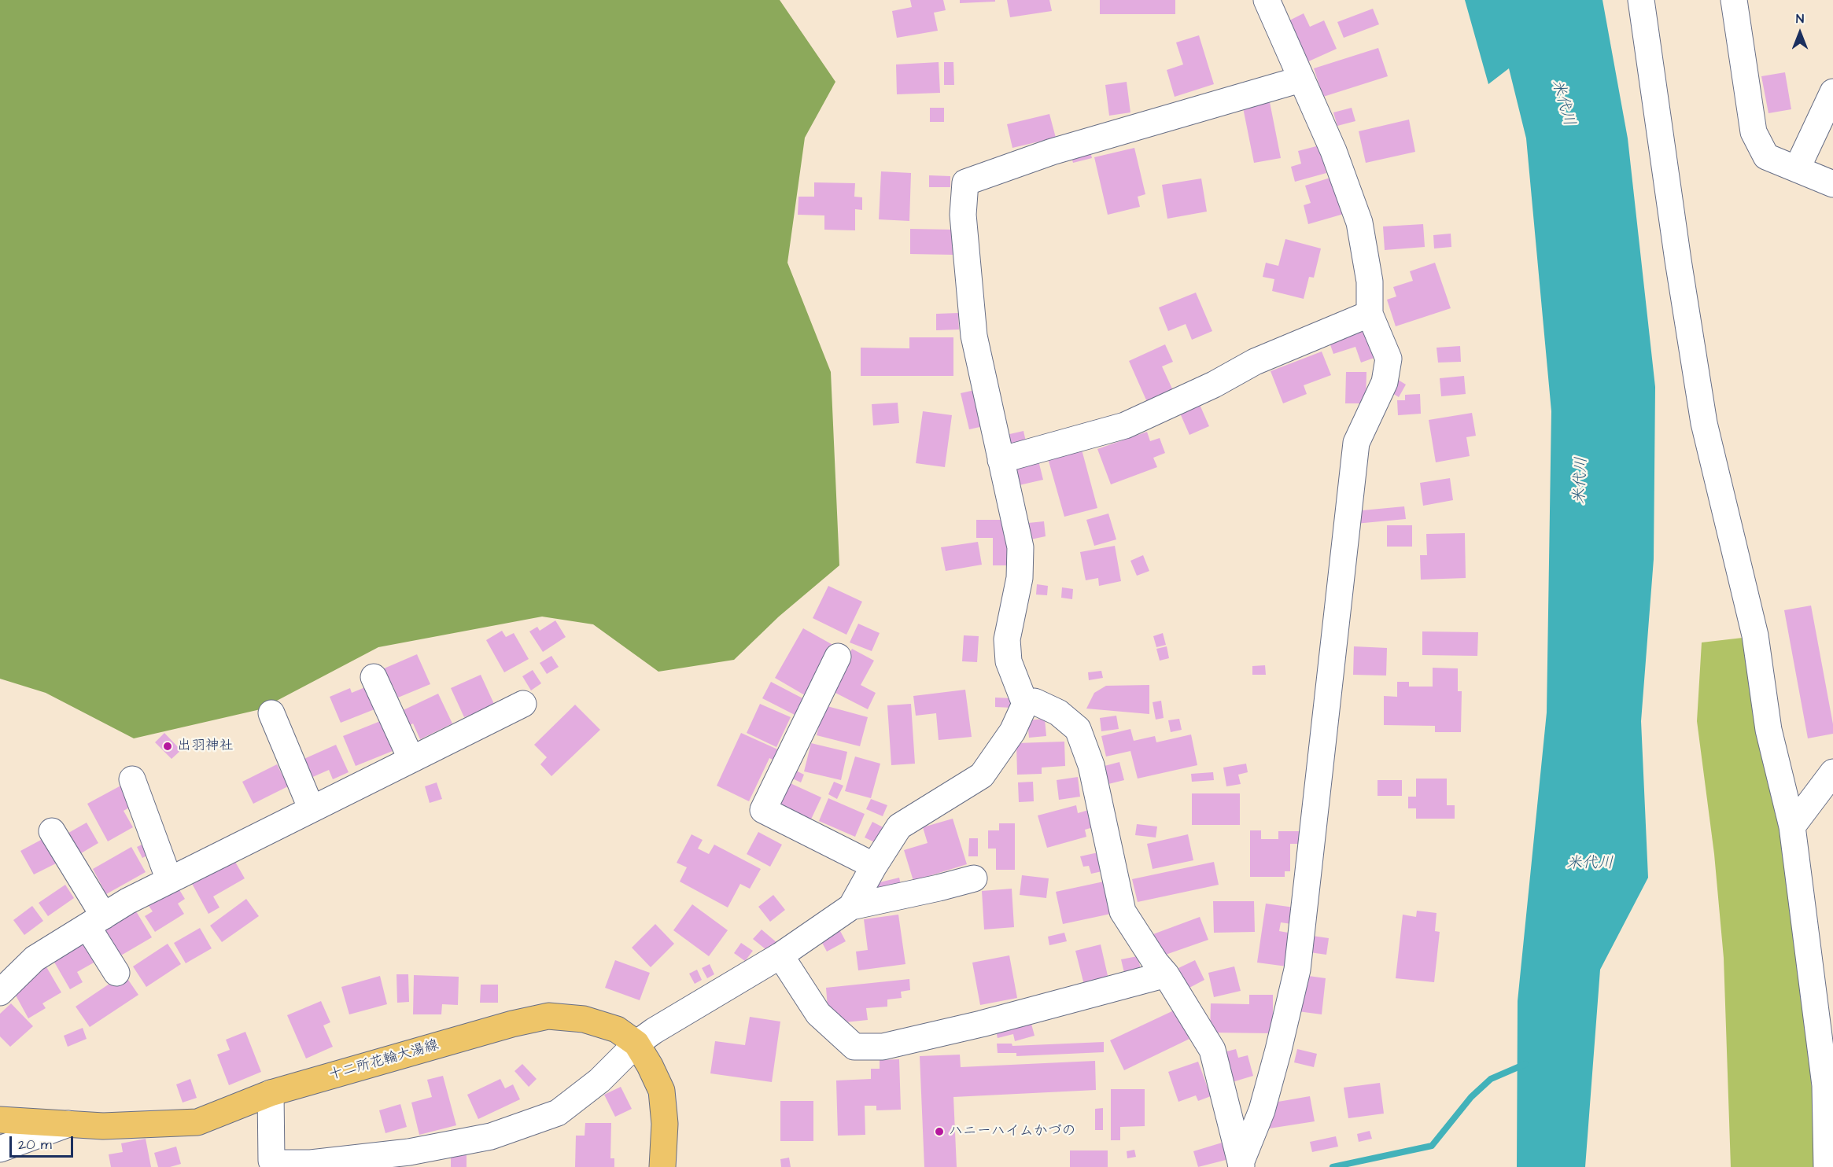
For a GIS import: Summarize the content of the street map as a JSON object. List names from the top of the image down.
{
  "streets": {
    "main road": ["十二所花輪大湯線"]
  },
  "water": ["米代川"],
  "places": ["出羽神社", "ハニーハイムかづの"],
  "scale_bar": "20 m",
  "north": "top"
}
